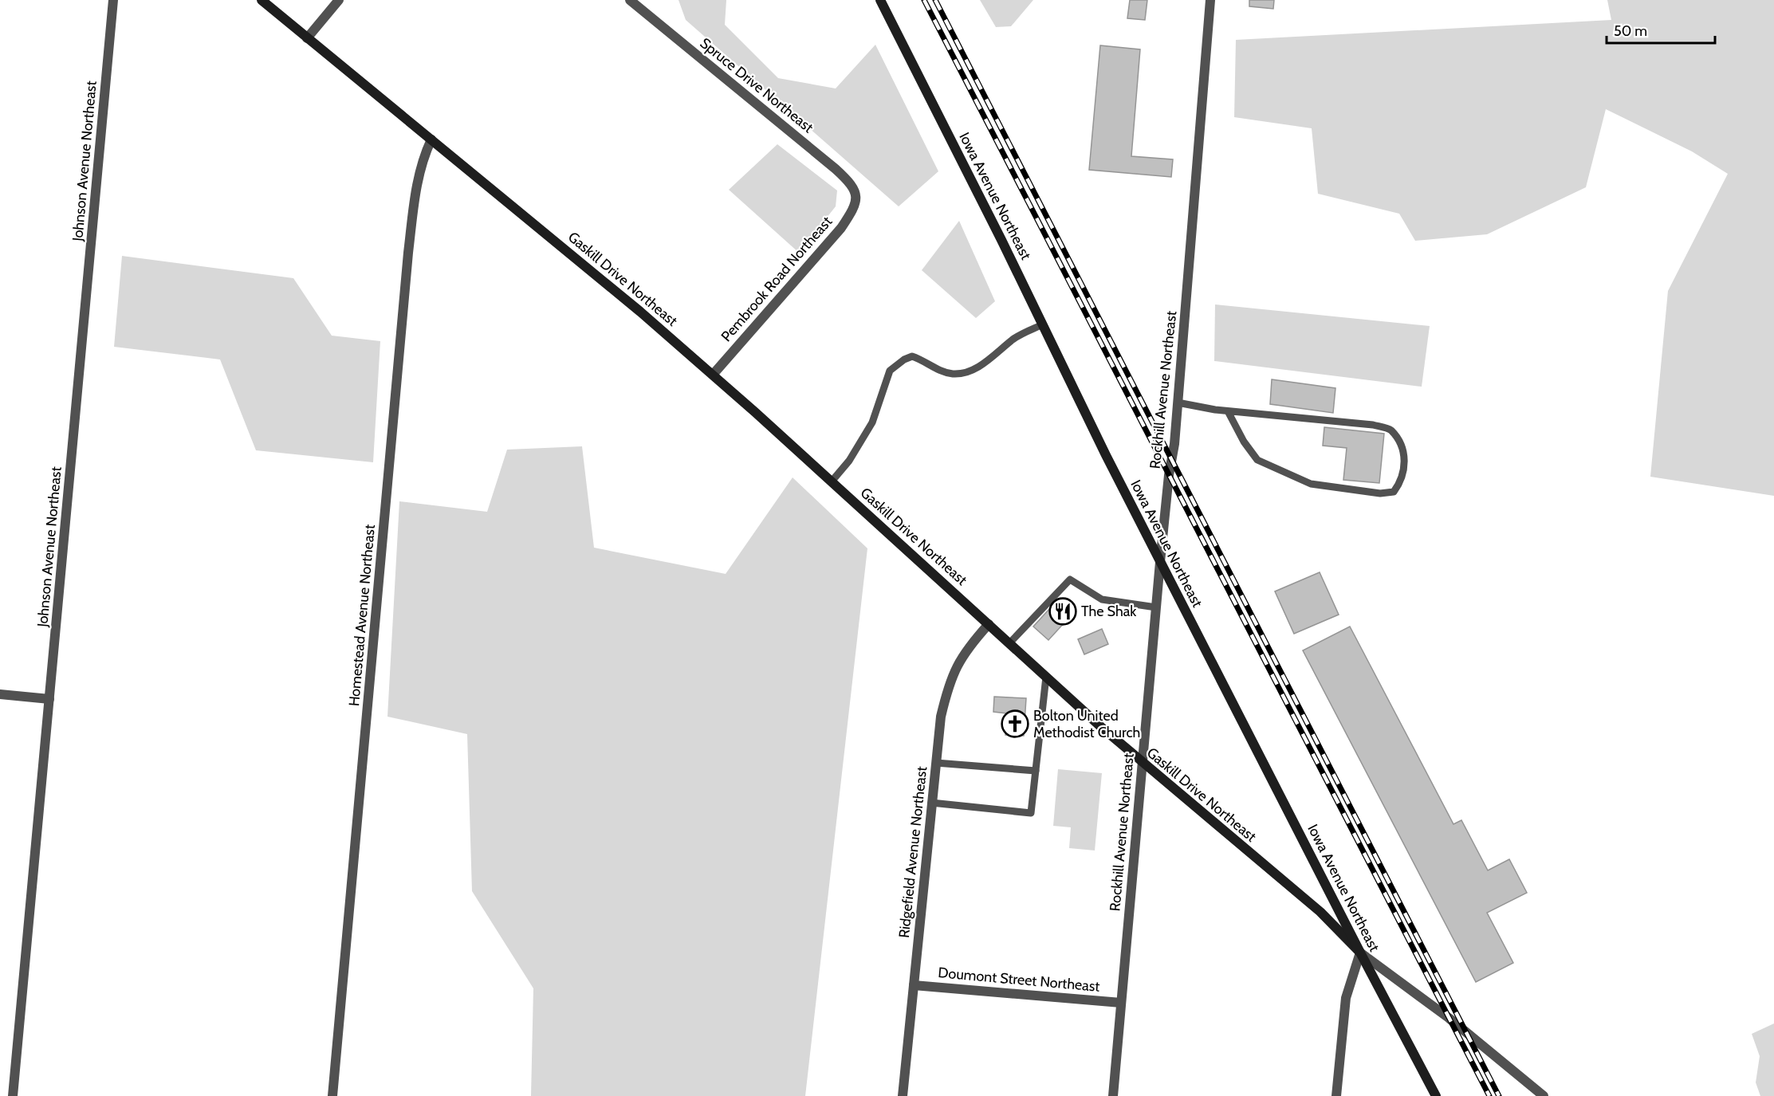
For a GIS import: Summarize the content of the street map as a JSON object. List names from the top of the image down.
{
  "streets": {
    "main road": ["Iowa Avenue Northeast", "Gaskill Drive Northeast"],
    "street": [
      "Spruce Drive Northeast",
      "Johnson Avenue Northeast",
      "Pembrook Road Northeast",
      "Rockhill Avenue Northeast",
      "Homestead Avenue Northeast",
      "Ridgefield Avenue Northeast",
      "Doumont Street Northeast"
    ]
  },
  "crossings": [
    ["Spruce Drive Northeast", "Pembrook Road Northeast"],
    ["Iowa Avenue Northeast", "Gaskill Drive Northeast"],
    ["Iowa Avenue Northeast", "Rockhill Avenue Northeast"],
    ["Gaskill Drive Northeast", "Pembrook Road Northeast"],
    ["Gaskill Drive Northeast", "Rockhill Avenue Northeast"],
    ["Gaskill Drive Northeast", "Homestead Avenue Northeast"],
    ["Gaskill Drive Northeast", "Ridgefield Avenue Northeast"],
    ["Rockhill Avenue Northeast", "Doumont Street Northeast"],
    ["Ridgefield Avenue Northeast", "Doumont Street Northeast"]
  ],
  "places": {
    "restaurant": ["The Shak"],
    "church": ["Bolton United Methodist Church"]
  },
  "scale_bar": "50 m"
}
